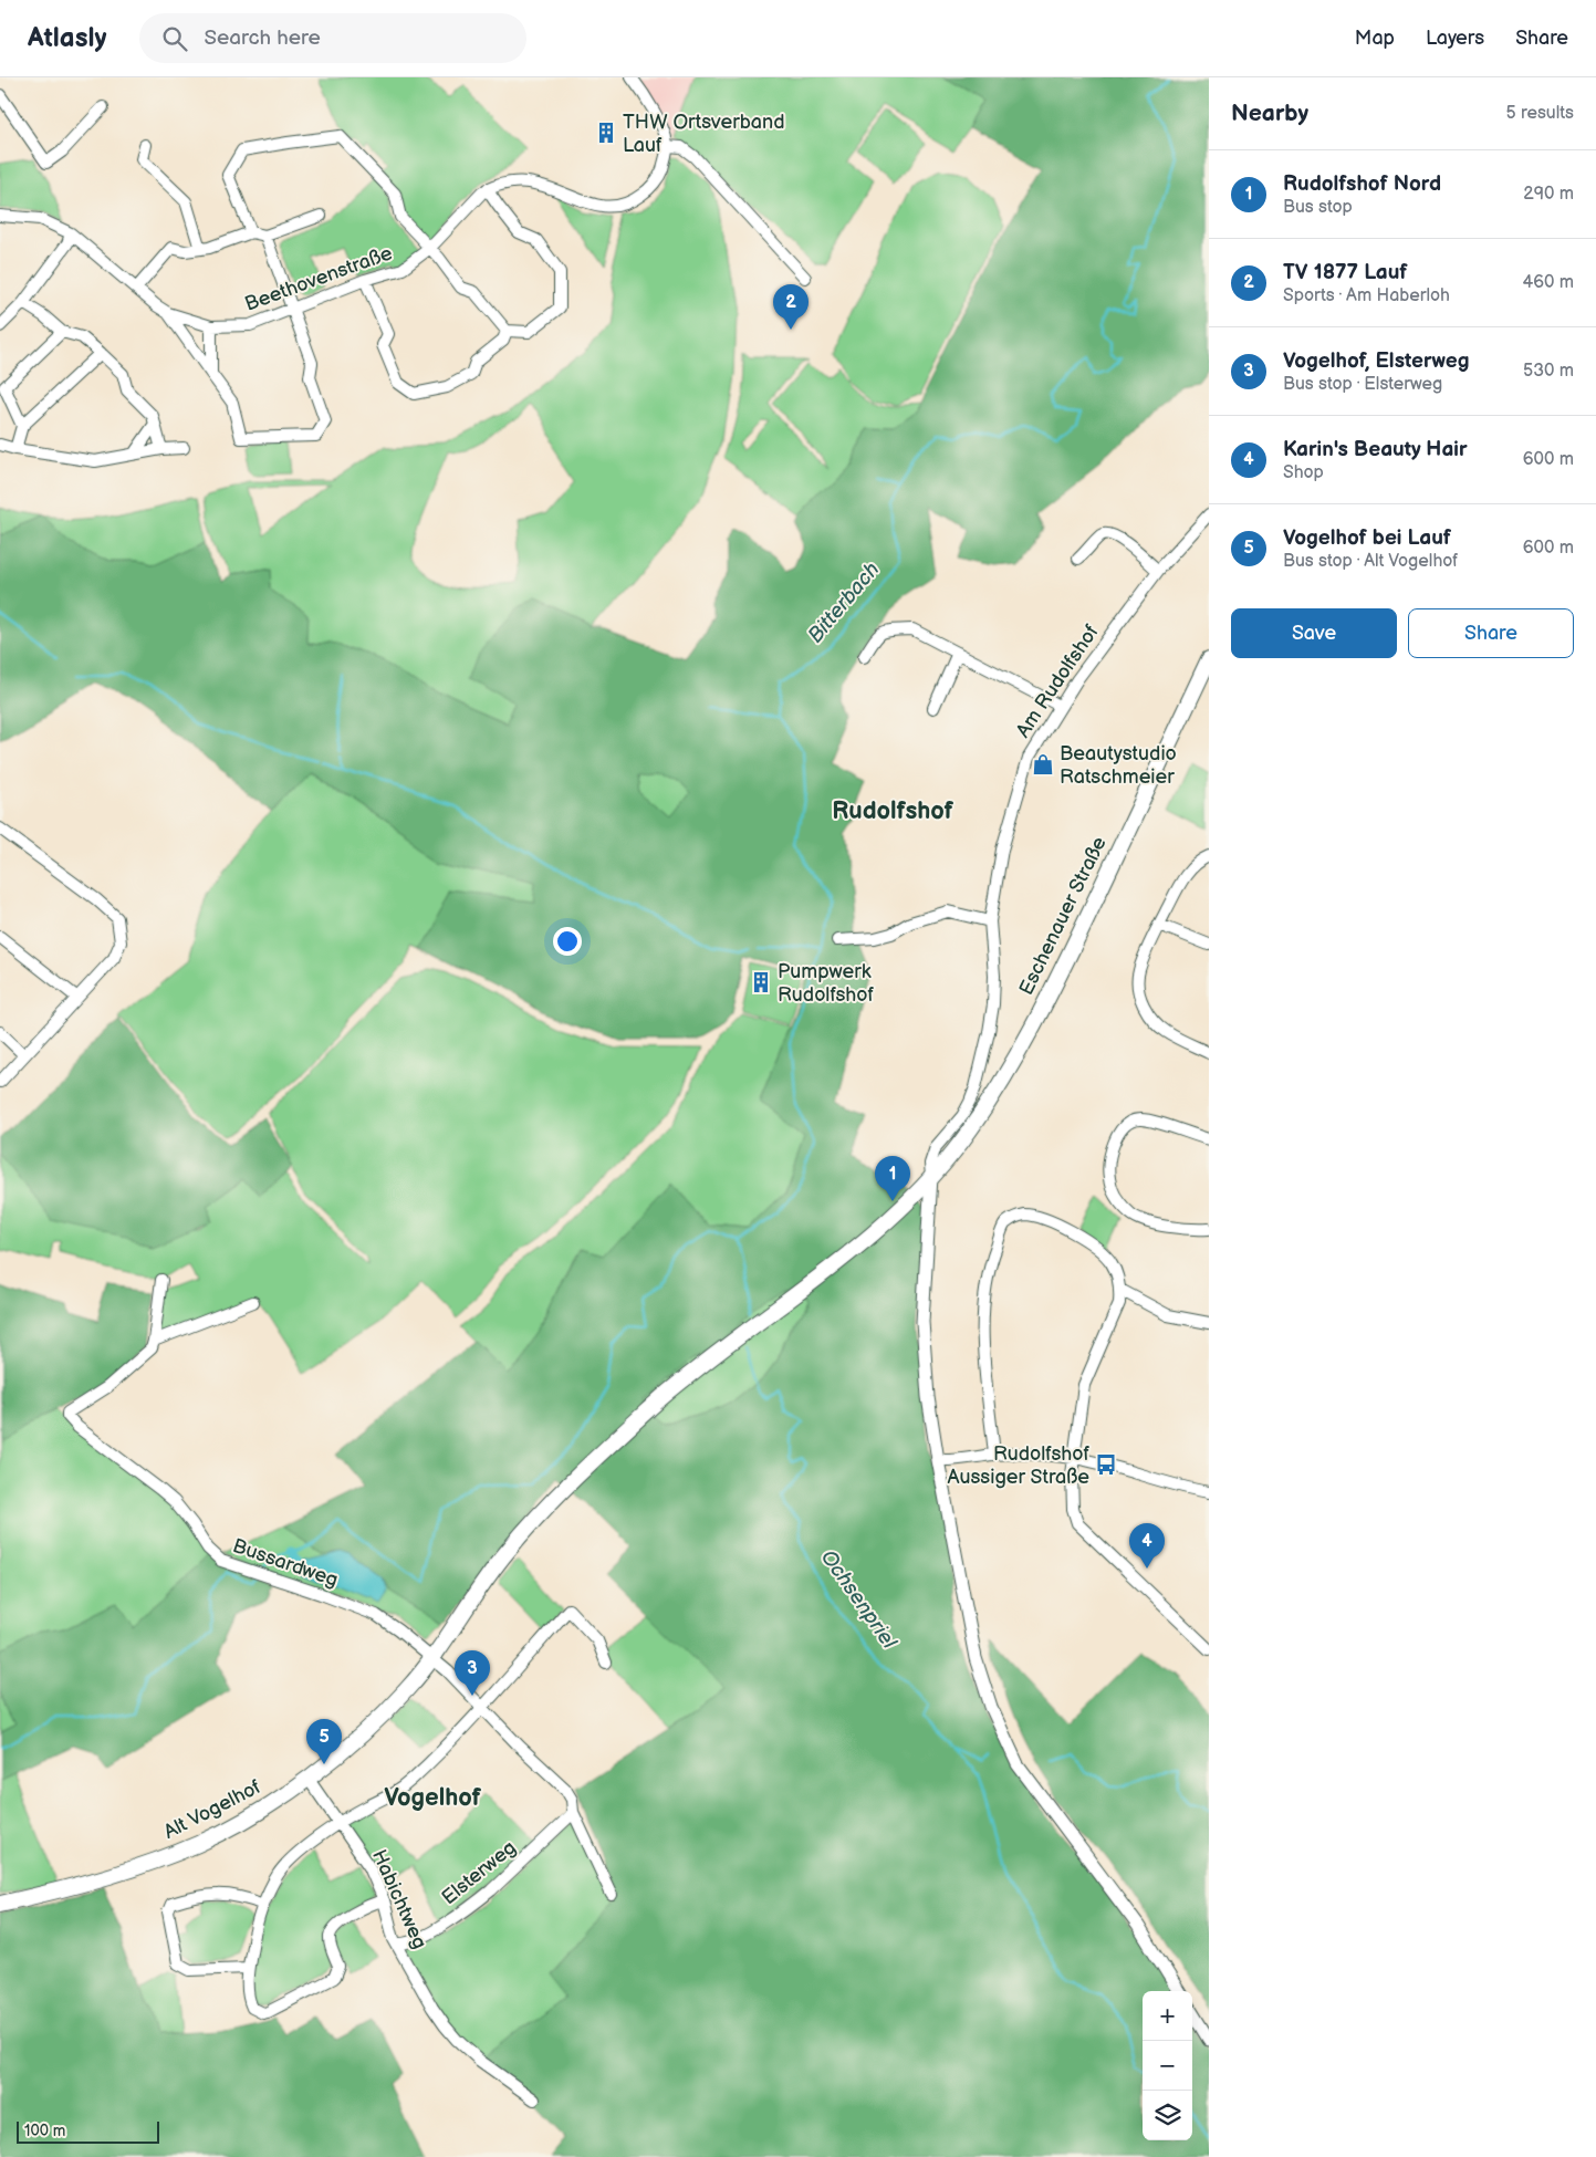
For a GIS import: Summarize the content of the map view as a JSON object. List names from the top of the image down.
{
  "streets": {
    "main road": ["Eschenauer Straße", "Alt Vogelhof"],
    "street": [
      "Beethovenstraße",
      "Am Rudolfshof",
      "Bussardweg",
      "Elsterweg",
      "Habichtweg"
    ]
  },
  "crossings": [
    ["Am Rudolfshof", "Eschenauer Straße"],
    ["Eschenauer Straße", "Bussardweg"],
    ["Eschenauer Straße", "Alt Vogelhof"],
    ["Bussardweg", "Alt Vogelhof"],
    ["Alt Vogelhof", "Habichtweg"],
    ["Elsterweg", "Habichtweg"]
  ],
  "districts": ["Rudolfshof", "Vogelhof"],
  "water": ["Bitterbach", "Ochsenpriel"],
  "places": {
    "building": ["THW Ortsverband Lauf", "Pumpwerk Rudolfshof"],
    "shop": ["Beautystudio Ratschmeier"],
    "bus stop": ["Rudolfshof Aussiger Straße"]
  },
  "scale_bar": "100 m",
  "page": {
    "header": "Atlasly",
    "search": "Search here",
    "nav": ["Map", "Layers", "Share"],
    "heading": ["Nearby", "5 results"],
    "list": [
      {
        "mark": "1",
        "name": "Rudolfshof Nord",
        "note": "Bus stop",
        "value": "290 m"
      },
      {
        "mark": "2",
        "name": "TV 1877 Lauf",
        "note": "Sports · Am Haberloh",
        "value": "460 m"
      },
      {
        "mark": "3",
        "name": "Vogelhof, Elsterweg",
        "note": "Bus stop · Elsterweg",
        "value": "530 m"
      },
      {
        "mark": "4",
        "name": "Karin's Beauty Hair",
        "note": "Shop",
        "value": "600 m"
      },
      {
        "mark": "5",
        "name": "Vogelhof bei Lauf",
        "note": "Bus stop · Alt Vogelhof",
        "value": "600 m"
      }
    ],
    "pins": [
      "2",
      "1",
      "4",
      "3",
      "5"
    ],
    "buttons": ["Save", "Share"],
    "map_buttons": ["+", "−"],
    "scale": "100 m"
  }
}
